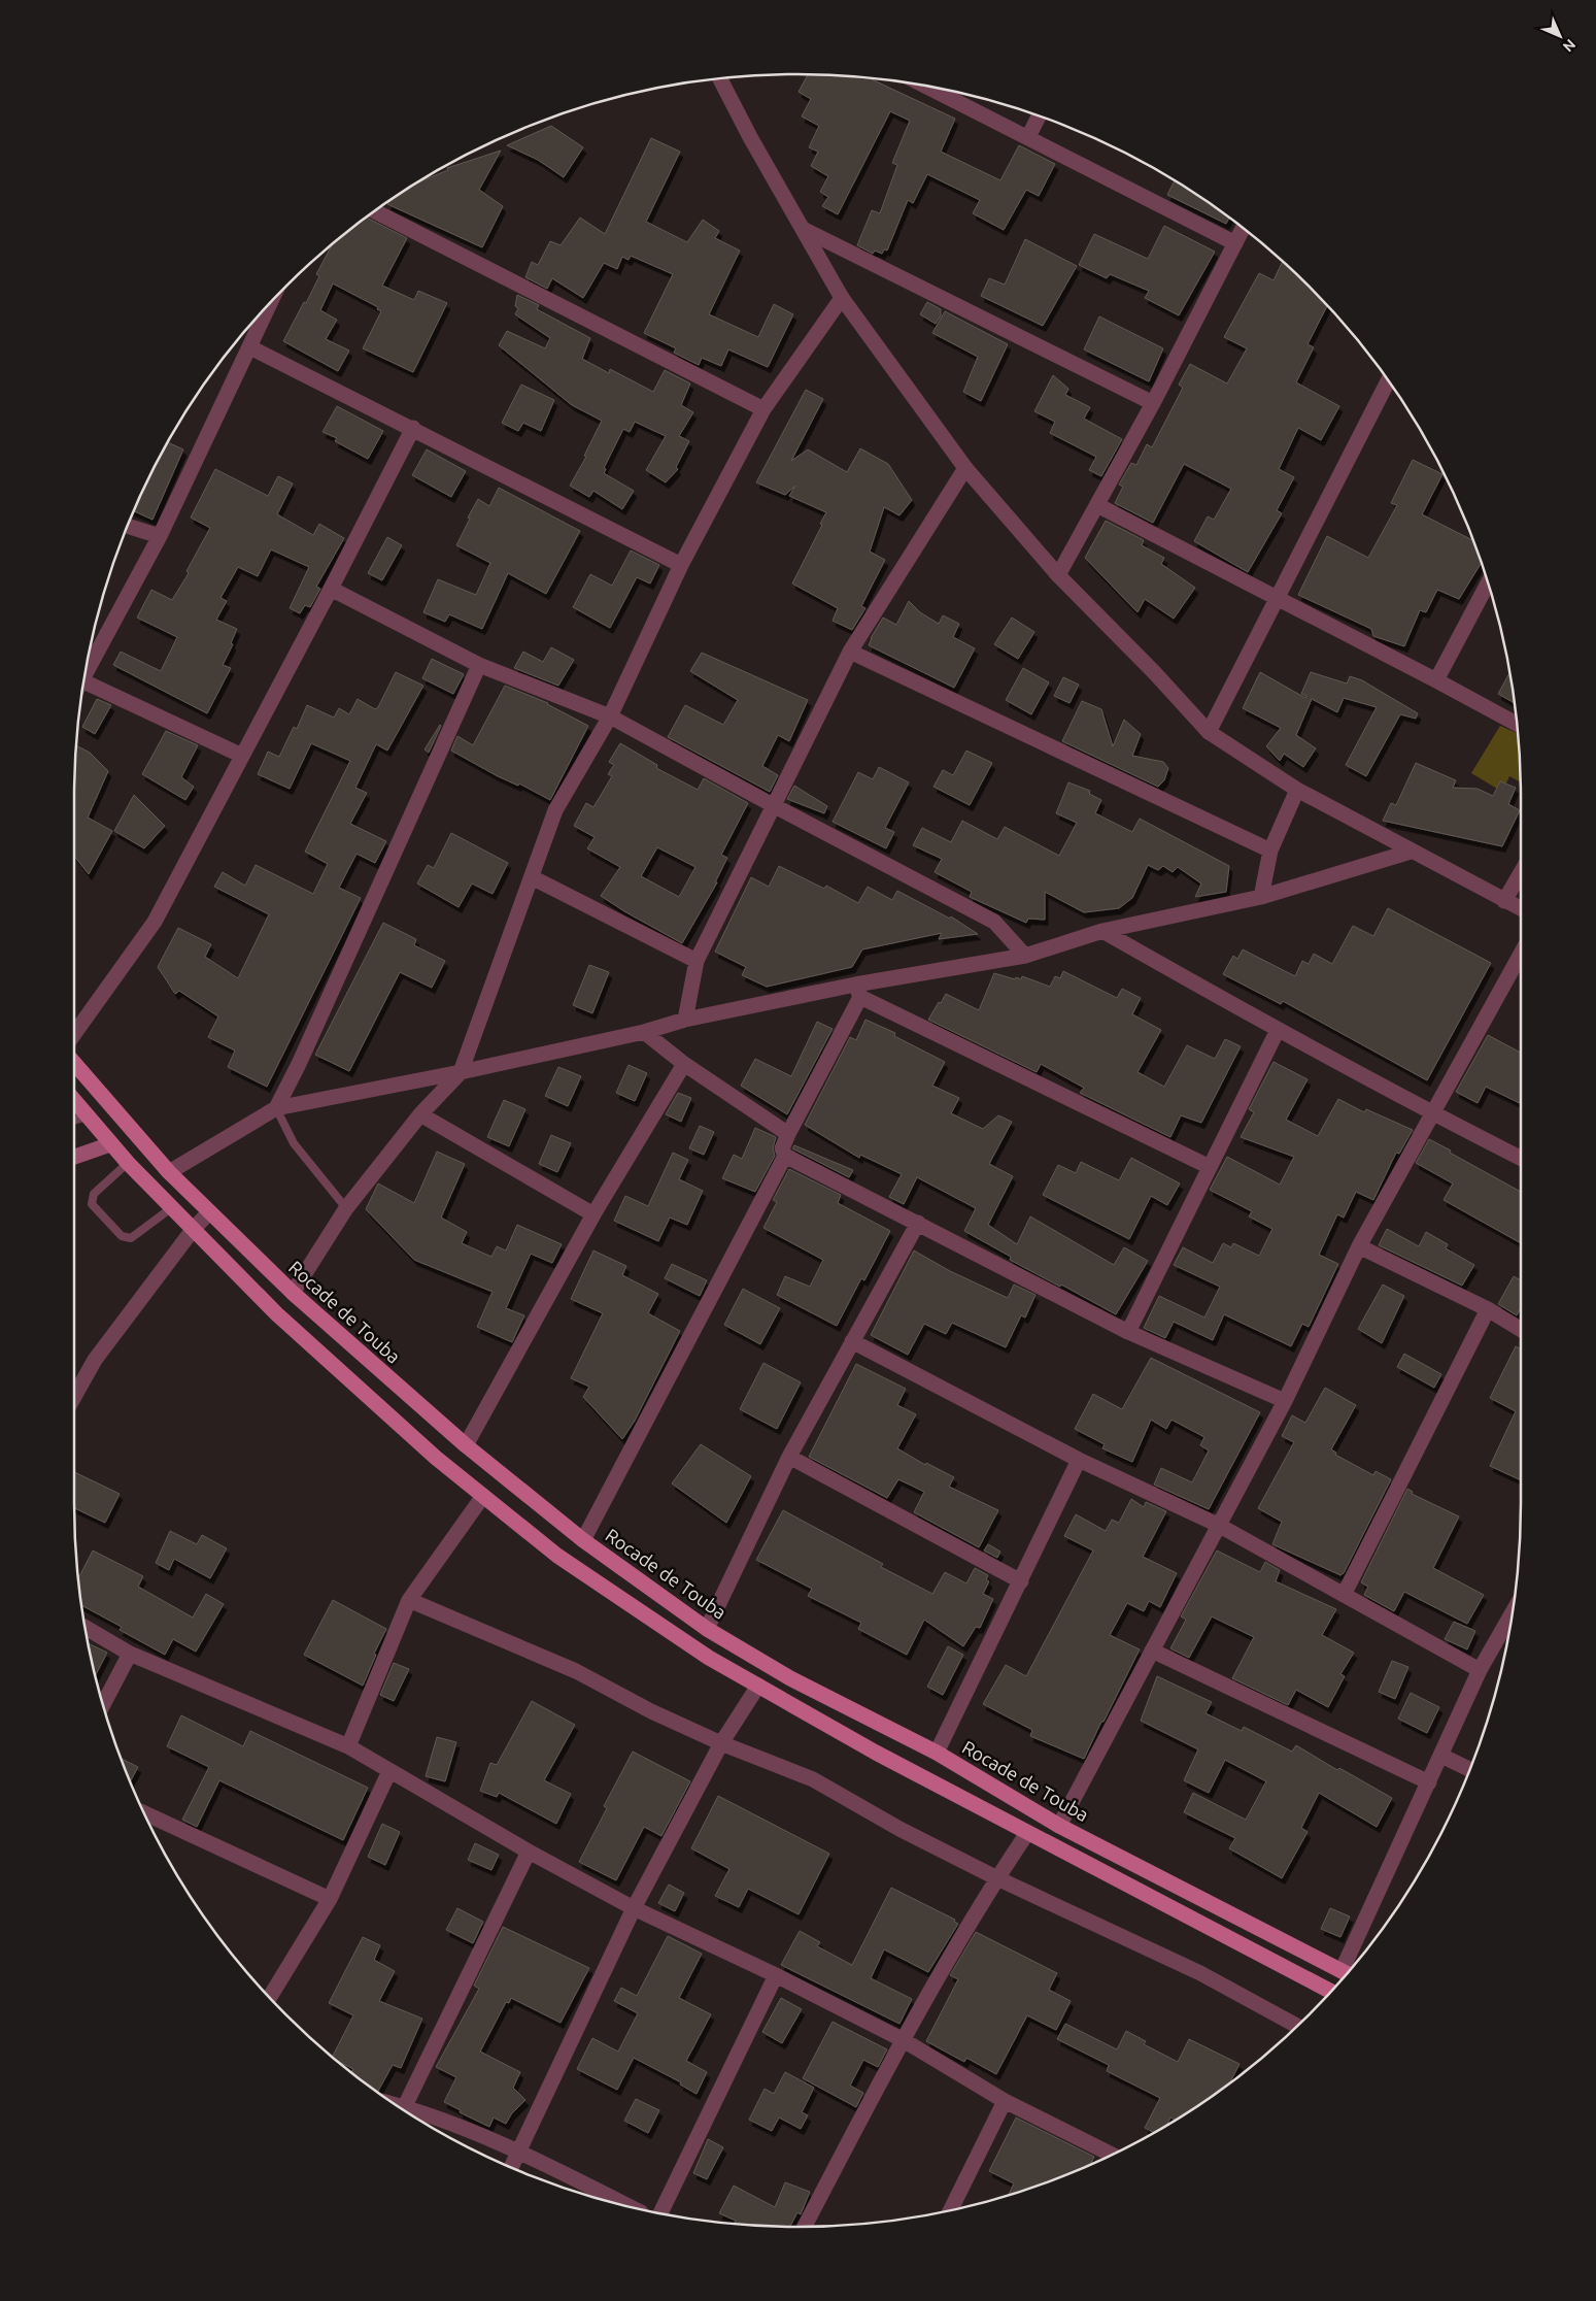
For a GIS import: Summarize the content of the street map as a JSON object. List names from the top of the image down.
{
  "streets": {
    "main road": ["Rocade de Touba"]
  },
  "north": "bottom right"
}
